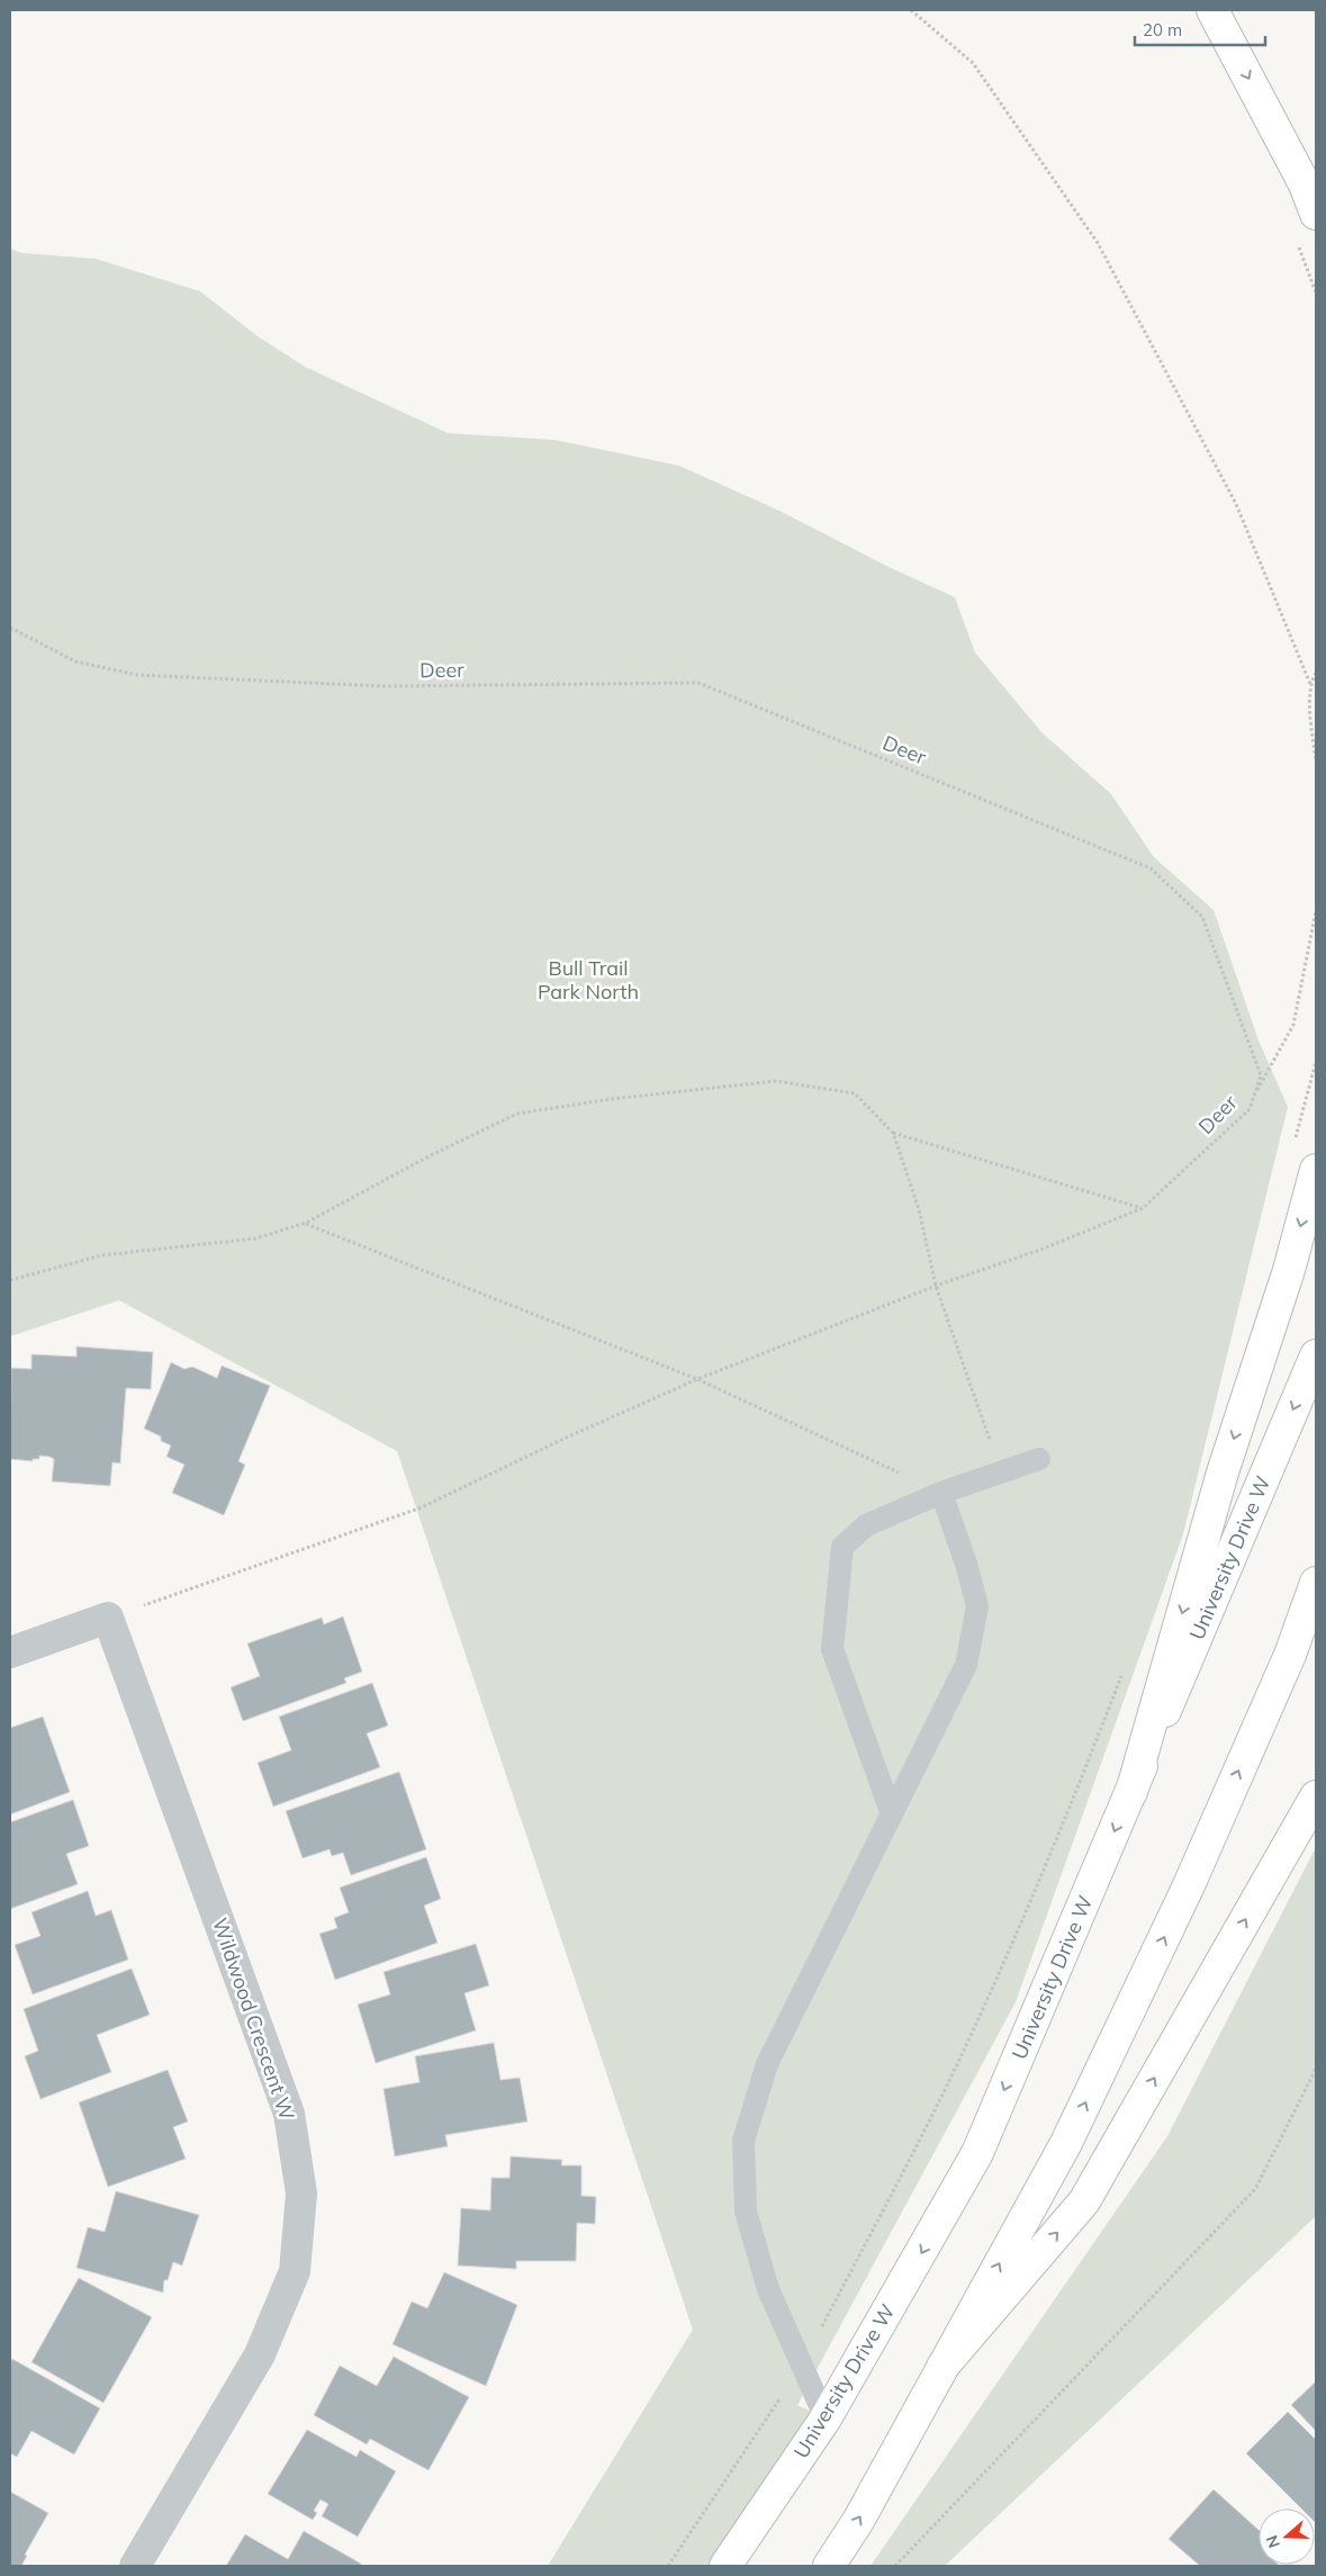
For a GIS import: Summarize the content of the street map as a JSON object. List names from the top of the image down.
{
  "streets": {
    "main road": ["University Drive W"],
    "street": ["Wildwood Crescent W"],
    "path": ["Deer"]
  },
  "crossings": [
    ["Deer", "Wildwood Crescent W"]
  ],
  "parks": ["Bull Trail Park North"],
  "scale_bar": "20 m",
  "north": "left"
}
